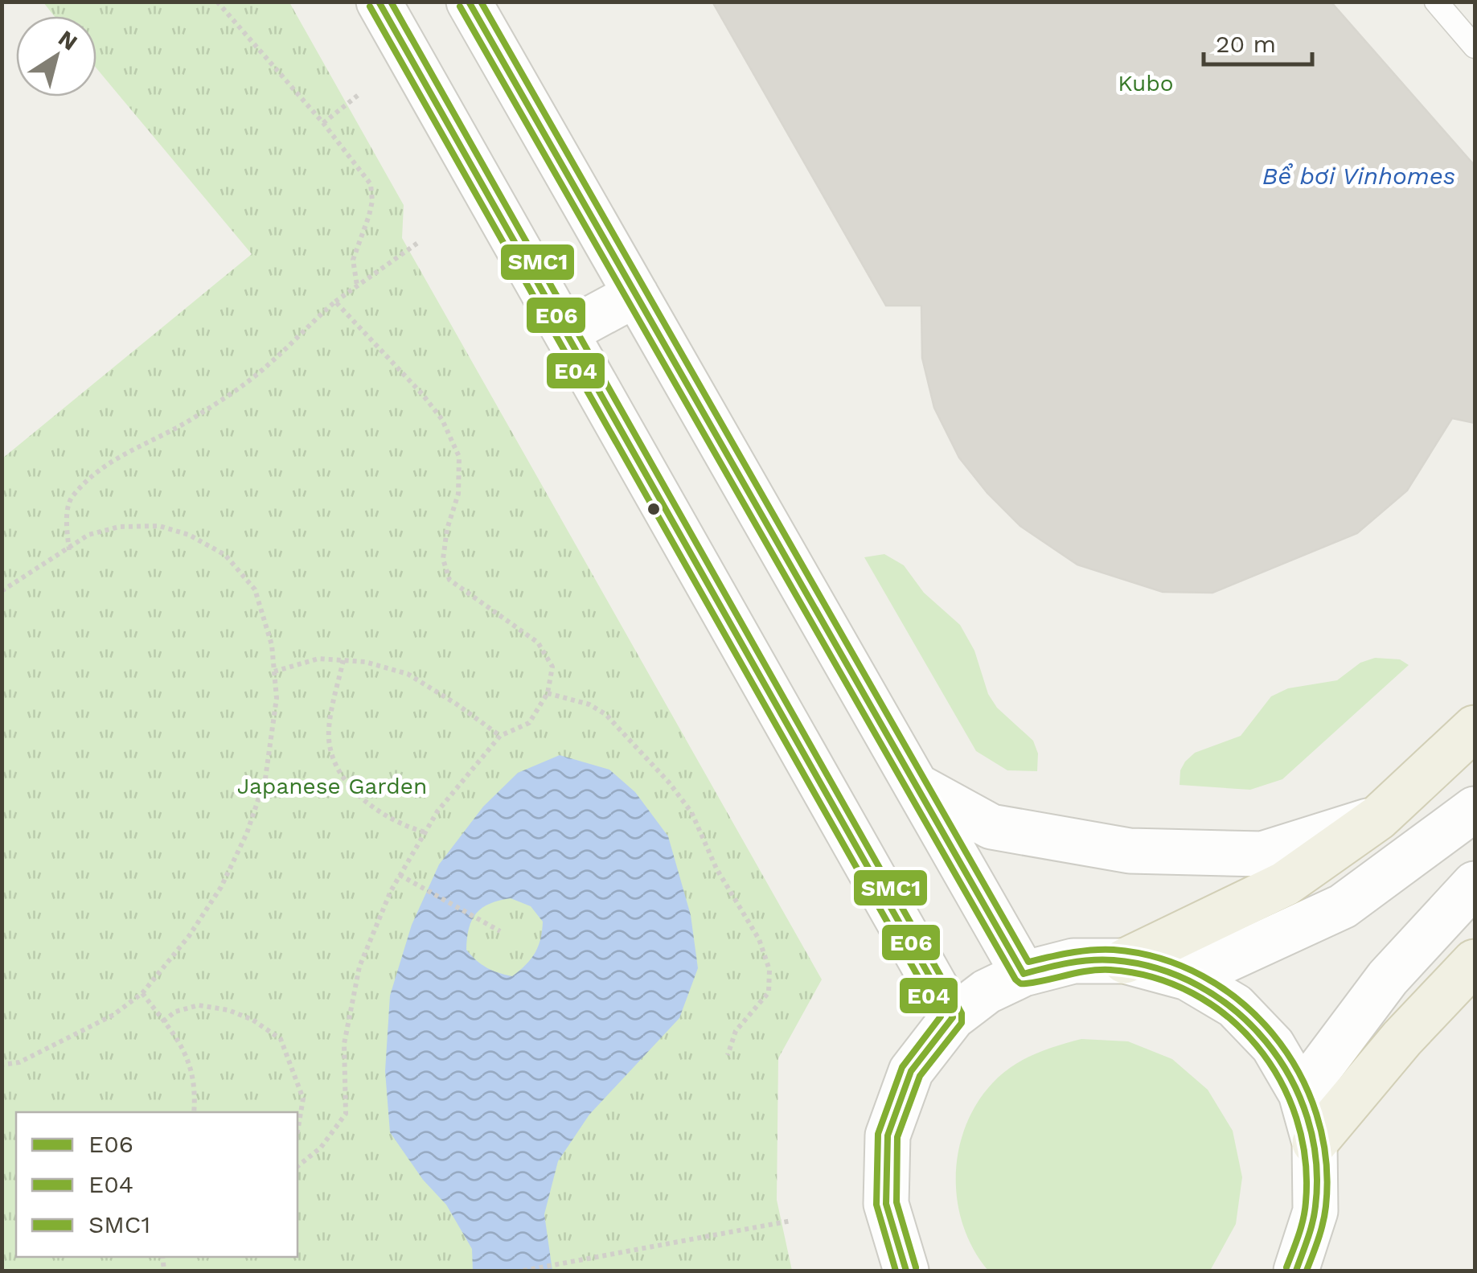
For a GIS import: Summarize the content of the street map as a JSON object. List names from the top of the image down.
{
  "water": ["Bể bơi Vinhomes"],
  "parks": ["Kubo", "Japanese Garden"],
  "lines": ["transit line E06", "transit line SMC1", "transit line E04"],
  "legend": ["E06", "E04", "SMC1"],
  "scale_bar": "20 m",
  "north": "top right"
}
